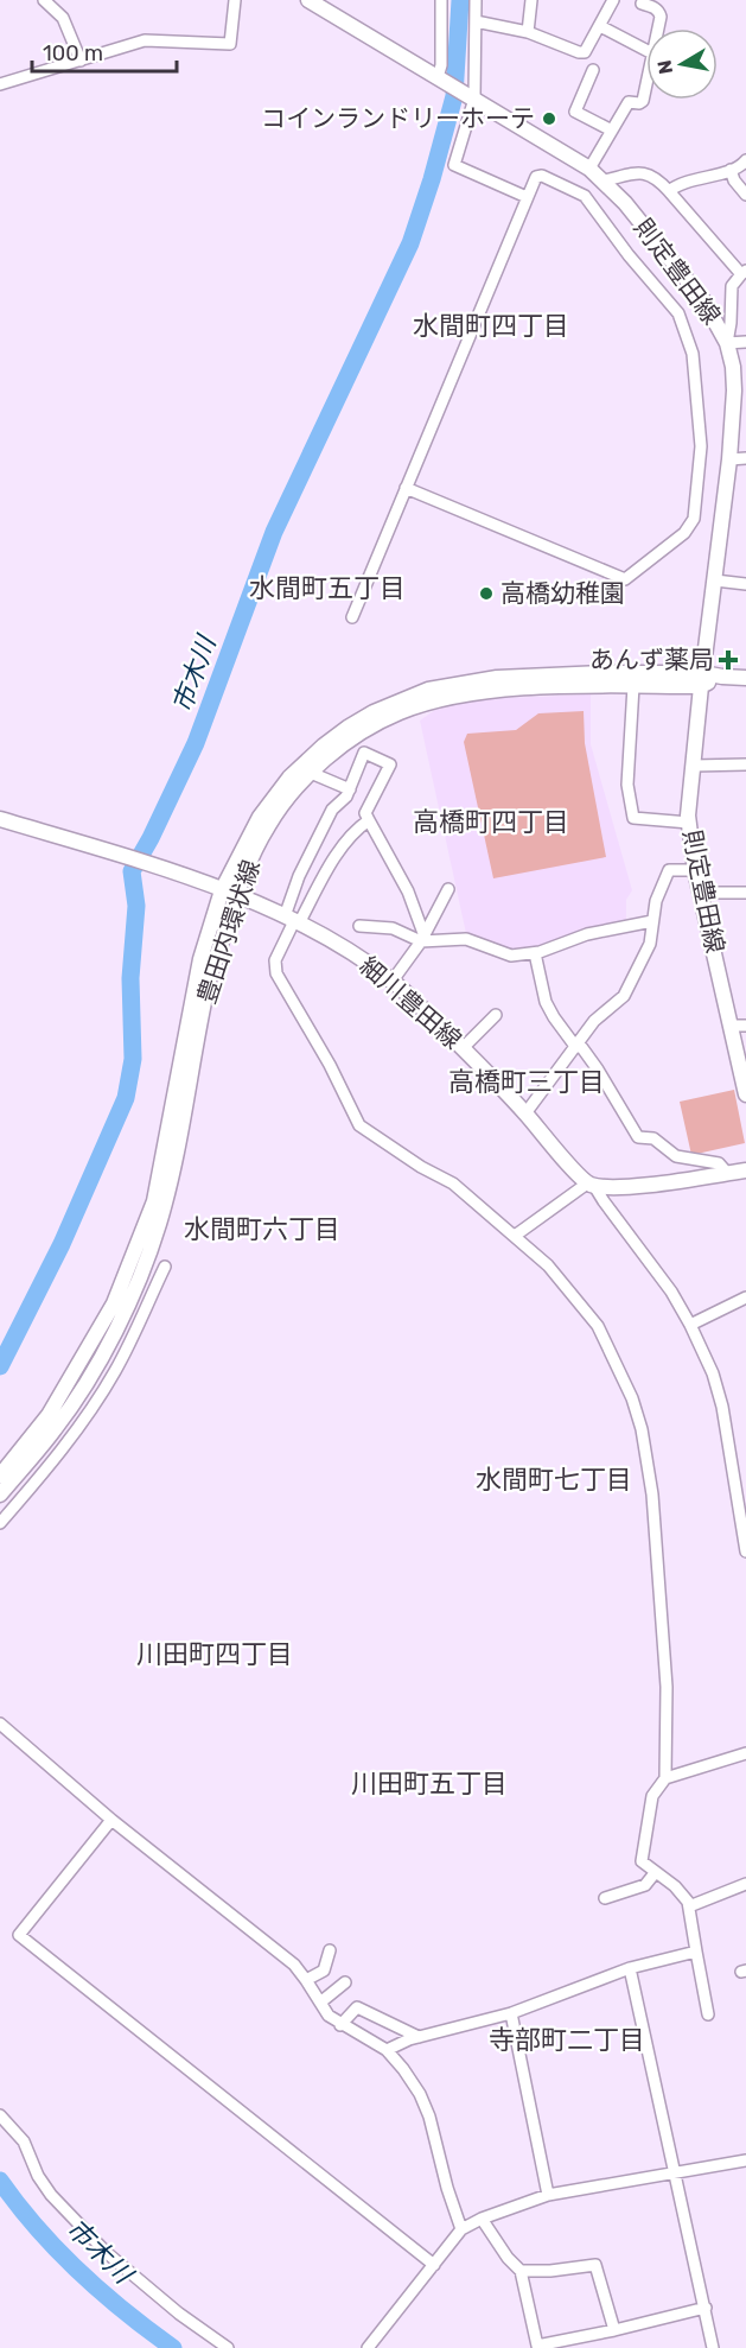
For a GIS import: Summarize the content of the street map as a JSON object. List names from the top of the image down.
{
  "streets": {
    "street": ["則定豊田線", "豊田内環状線", "細川豊田線"]
  },
  "crossings": [
    ["則定豊田線", "豊田内環状線"],
    ["豊田内環状線", "細川豊田線"]
  ],
  "districts": [
    "水間町四丁目",
    "水間町五丁目",
    "高橋町四丁目",
    "高橋町三丁目",
    "水間町六丁目",
    "水間町七丁目",
    "川田町四丁目",
    "川田町五丁目",
    "寺部町二丁目"
  ],
  "water": ["市木川"],
  "places": {
    "other": ["コインランドリーホーテ", "高橋幼稚園"],
    "health": ["あんず薬局"]
  },
  "scale_bar": "100 m",
  "north": "left"
}
